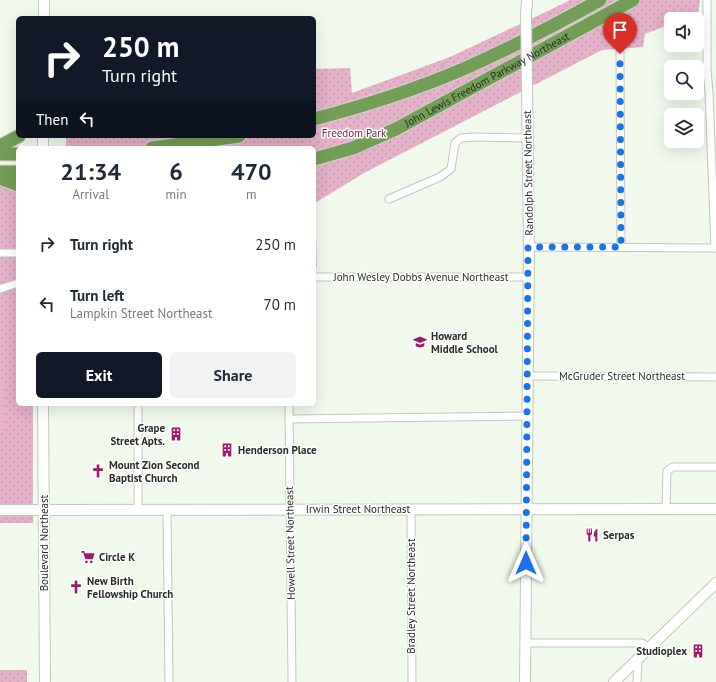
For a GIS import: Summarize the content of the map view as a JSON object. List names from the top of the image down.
{
  "streets": {
    "highway": ["John Lewis Freedom Parkway Northeast"],
    "street": [
      "Randolph Street Northeast",
      "John Wesley Dobbs Avenue Northeast",
      "McGruder Street Northeast",
      "Irwin Street Northeast",
      "Boulevard Northeast",
      "Howell Street Northeast",
      "Bradley Street Northeast"
    ]
  },
  "crossings": [
    ["Randolph Street Northeast", "John Wesley Dobbs Avenue Northeast"],
    ["Randolph Street Northeast", "McGruder Street Northeast"],
    ["Randolph Street Northeast", "Irwin Street Northeast"],
    ["Irwin Street Northeast", "Boulevard Northeast"],
    ["Irwin Street Northeast", "Howell Street Northeast"],
    ["Irwin Street Northeast", "Bradley Street Northeast"]
  ],
  "parks": ["Freedom Park"],
  "places": {
    "school or university": ["Howard Middle School"],
    "building": ["Grape Street Apts.", "Henderson Place", "Studioplex"],
    "church": ["Mount Zion Second Baptist Church", "New Birth Fellowship Church"],
    "restaurant": ["Serpas"],
    "supermarket": ["Circle K"]
  },
  "page": {
    "turn": ["250 m", "Turn right"],
    "then": "Then",
    "eta": [
      "21:34",
      "Arrival",
      "6",
      "min",
      "470",
      "m"
    ],
    "list": [
      {
        "name": "Turn right",
        "value": "250 m"
      },
      {
        "name": "Turn left",
        "note": "Lampkin Street Northeast",
        "value": "70 m"
      }
    ],
    "buttons": ["Exit", "Share"]
  }
}
